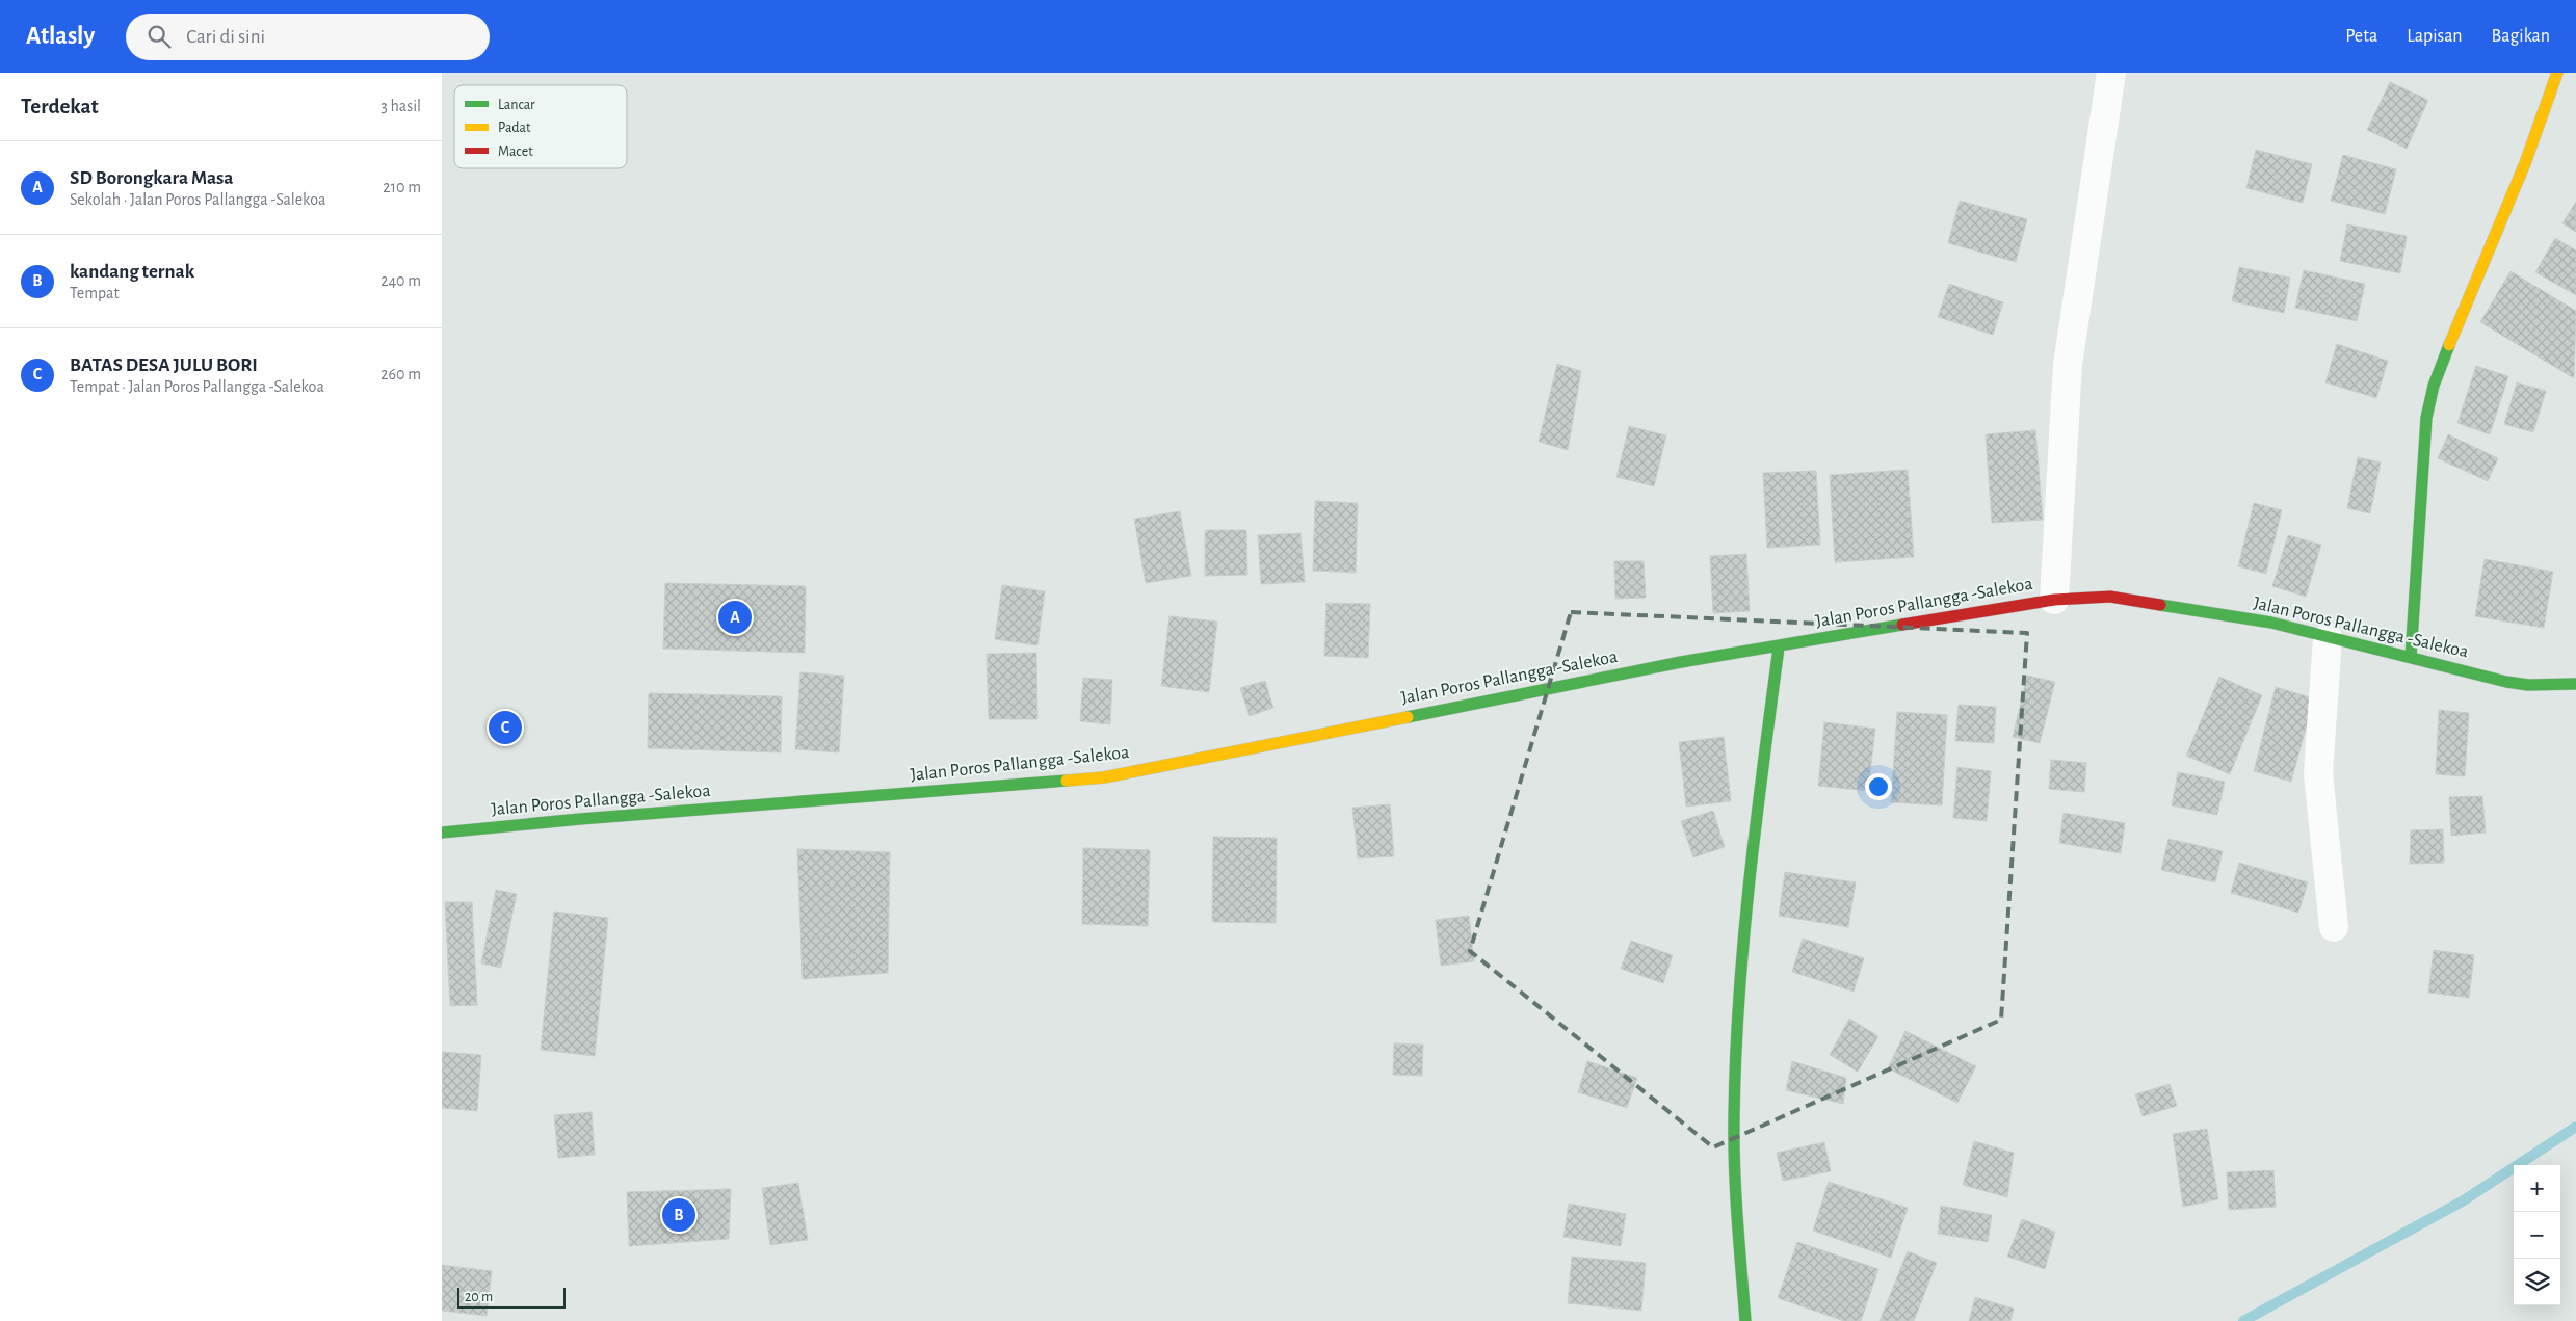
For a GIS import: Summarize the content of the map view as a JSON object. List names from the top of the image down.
{
  "streets": {
    "main road": ["Jalan Poros Pallangga -Salekoa"]
  },
  "legend": ["Lancar", "Padat", "Macet"],
  "scale_bar": "20 m",
  "page": {
    "header": "Atlasly",
    "search": "Cari di sini",
    "nav": ["Peta", "Lapisan", "Bagikan"],
    "heading": ["Terdekat", "3 hasil"],
    "list": [
      {
        "mark": "A",
        "name": "SD Borongkara Masa",
        "note": "Sekolah · Jalan Poros Pallangga -Salekoa",
        "value": "210 m"
      },
      {
        "mark": "B",
        "name": "kandang ternak",
        "note": "Tempat",
        "value": "240 m"
      },
      {
        "mark": "C",
        "name": "BATAS DESA JULU BORI",
        "note": "Tempat · Jalan Poros Pallangga -Salekoa",
        "value": "260 m"
      }
    ],
    "pins": ["A", "C", "B"],
    "map_buttons": ["+", "−"],
    "scale": "20 m"
  }
}
